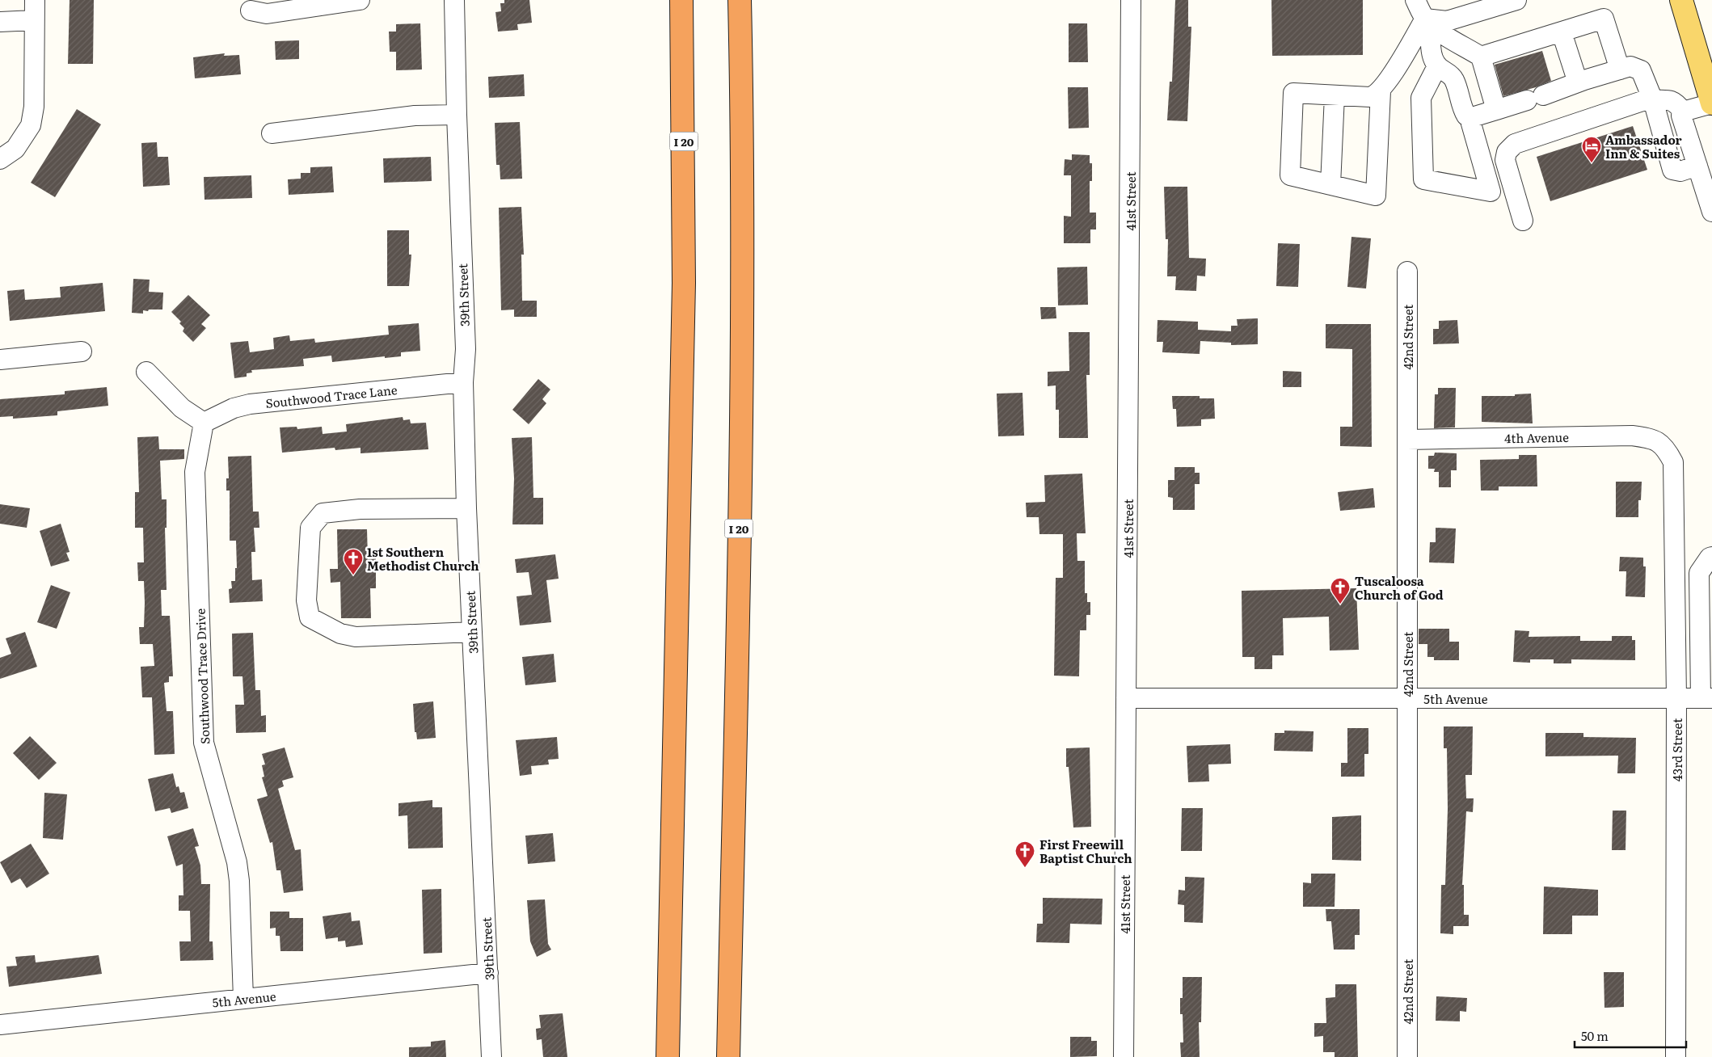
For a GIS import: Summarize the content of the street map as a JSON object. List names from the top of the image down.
{
  "streets": {
    "highway": ["I 20"],
    "street": [
      "41st Street",
      "39th Street",
      "42nd Street",
      "Southwood Trace Lane",
      "4th Avenue",
      "Southwood Trace Drive",
      "5th Avenue",
      "43rd Street"
    ]
  },
  "crossings": [
    ["41st Street", "5th Avenue"],
    ["39th Street", "Southwood Trace Lane"],
    ["39th Street", "5th Avenue"],
    ["42nd Street", "4th Avenue"],
    ["42nd Street", "5th Avenue"],
    ["Southwood Trace Lane", "Southwood Trace Drive"],
    ["4th Avenue", "43rd Street"],
    ["Southwood Trace Drive", "5th Avenue"],
    ["5th Avenue", "43rd Street"]
  ],
  "places": {
    "hotel": ["Ambassador Inn & Suites"],
    "church": ["1st Southern Methodist Church", "Tuscaloosa Church of God", "First Freewill Baptist Church"]
  },
  "scale_bar": "50 m"
}
